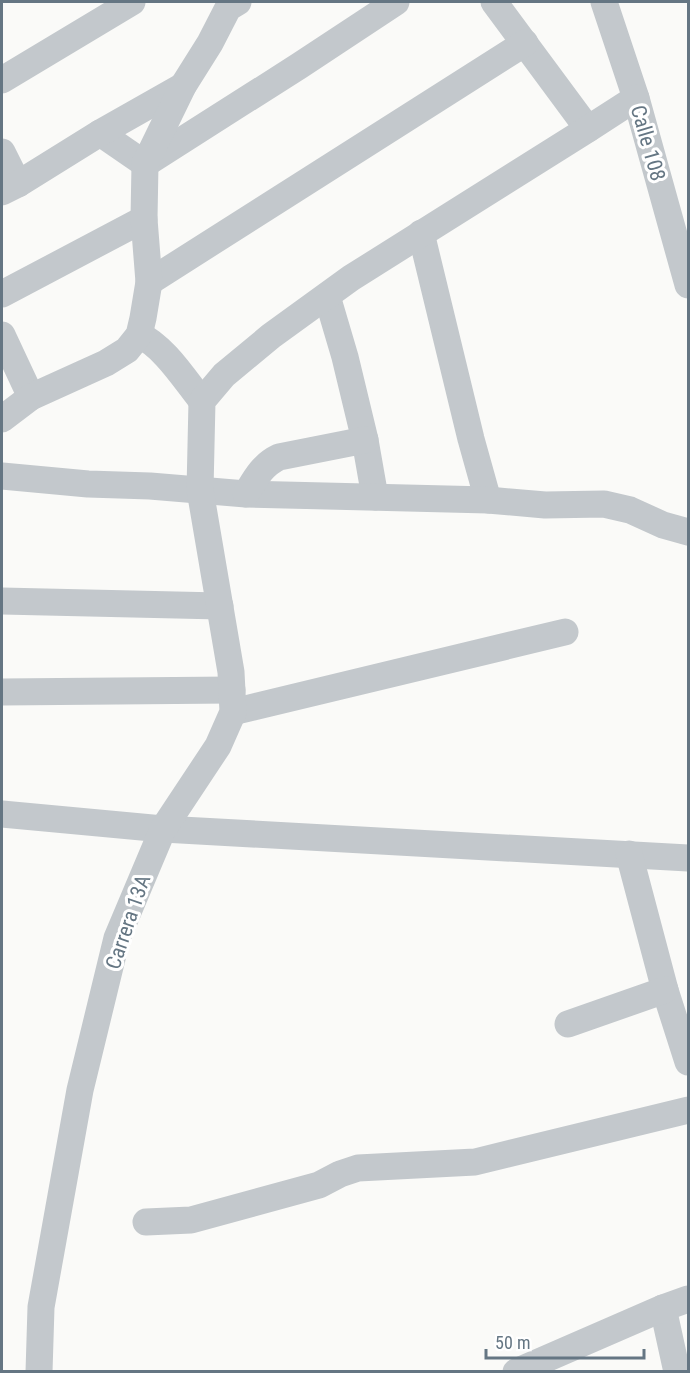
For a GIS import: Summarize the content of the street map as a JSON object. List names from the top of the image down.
{
  "streets": {
    "street": ["Calle 108", "Carrera 13A"]
  },
  "scale_bar": "50 m"
}
